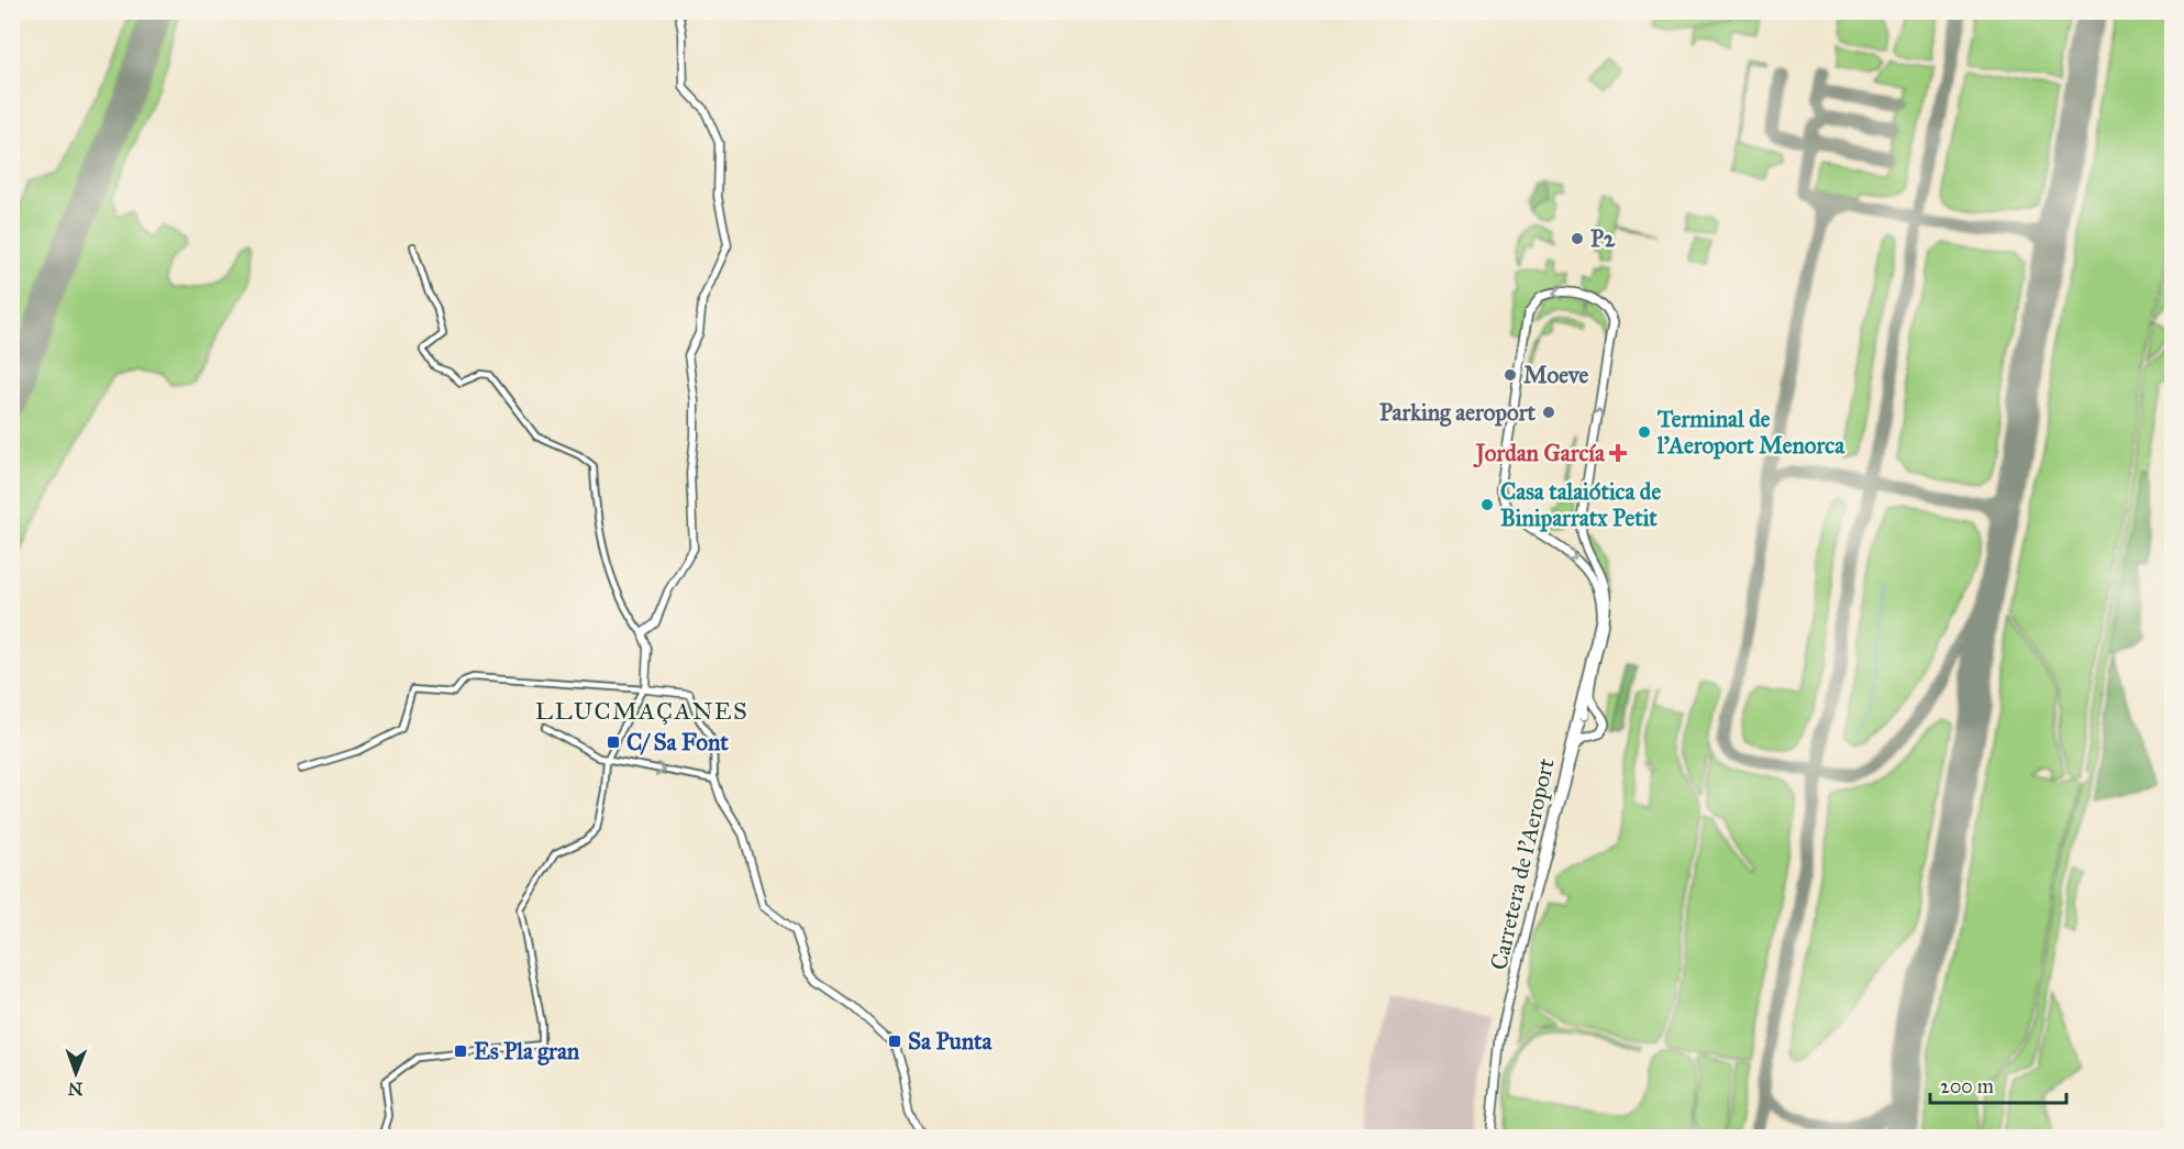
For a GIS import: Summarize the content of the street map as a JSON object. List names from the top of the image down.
{
  "streets": {
    "main road": ["Carretera de l'Aeroport"]
  },
  "districts": ["LLUCMAÇANES"],
  "places": {
    "other": [
      "P2",
      "Moeve",
      "Parking aeroport",
      "Terminal de l'Aeroport Menorca",
      "Casa talaiótica de Biniparratx Petit"
    ],
    "health": ["Jordan García"],
    "transit": ["C/ Sa Font", "Sa Punta", "Es Pla gran"]
  },
  "scale_bar": "200 m",
  "north": "bottom"
}
